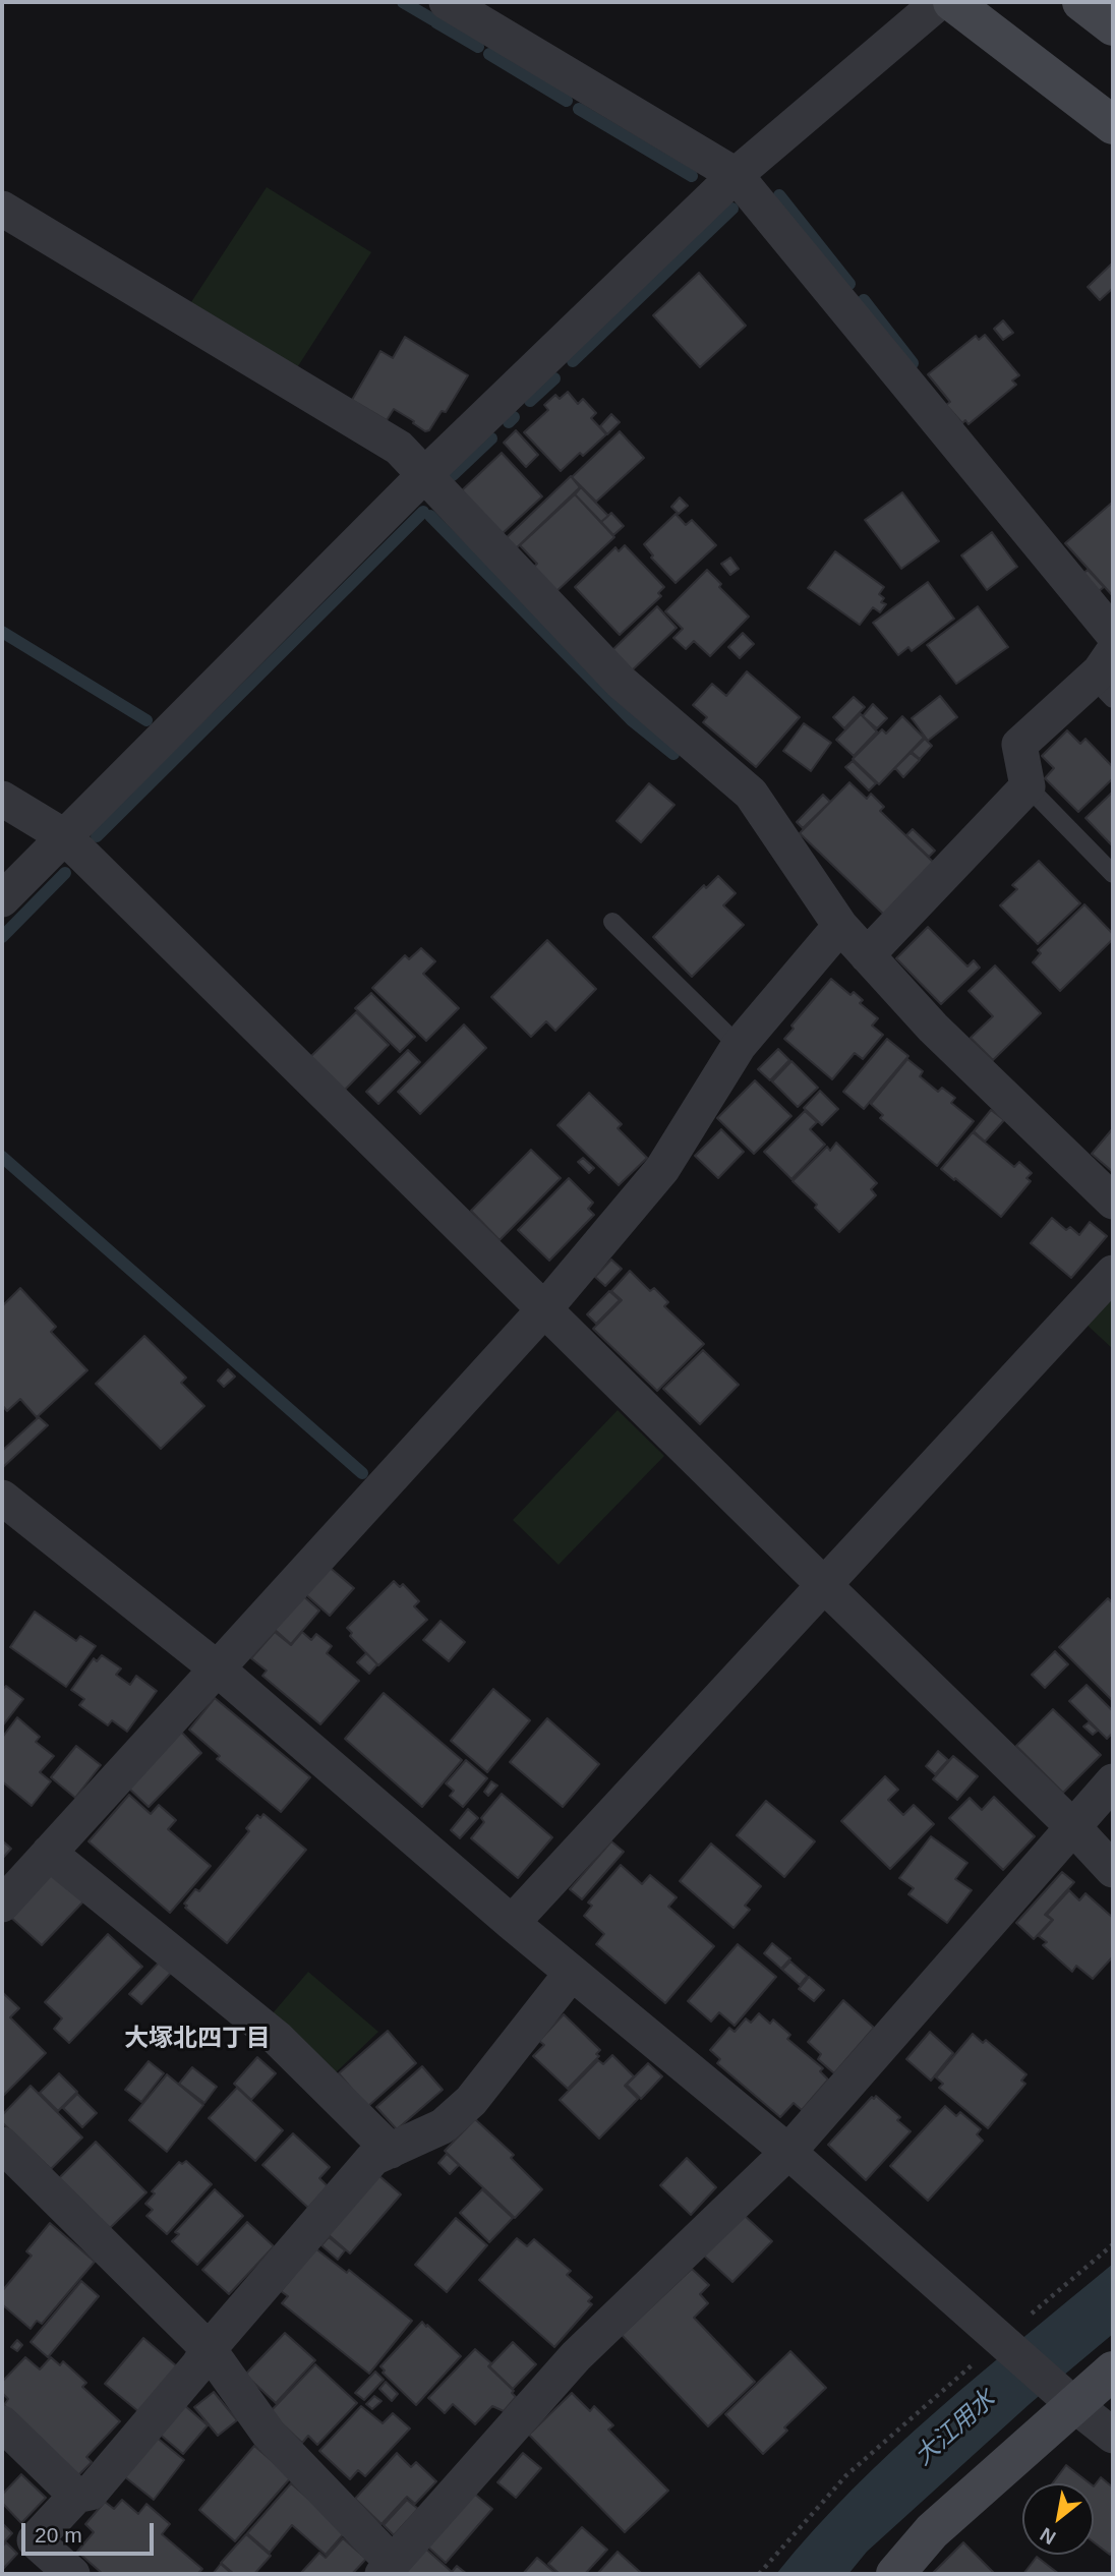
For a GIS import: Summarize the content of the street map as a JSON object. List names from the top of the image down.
{
  "districts": ["大塚北四丁目"],
  "water": ["大江用水"],
  "scale_bar": "20 m",
  "north": "bottom left"
}
